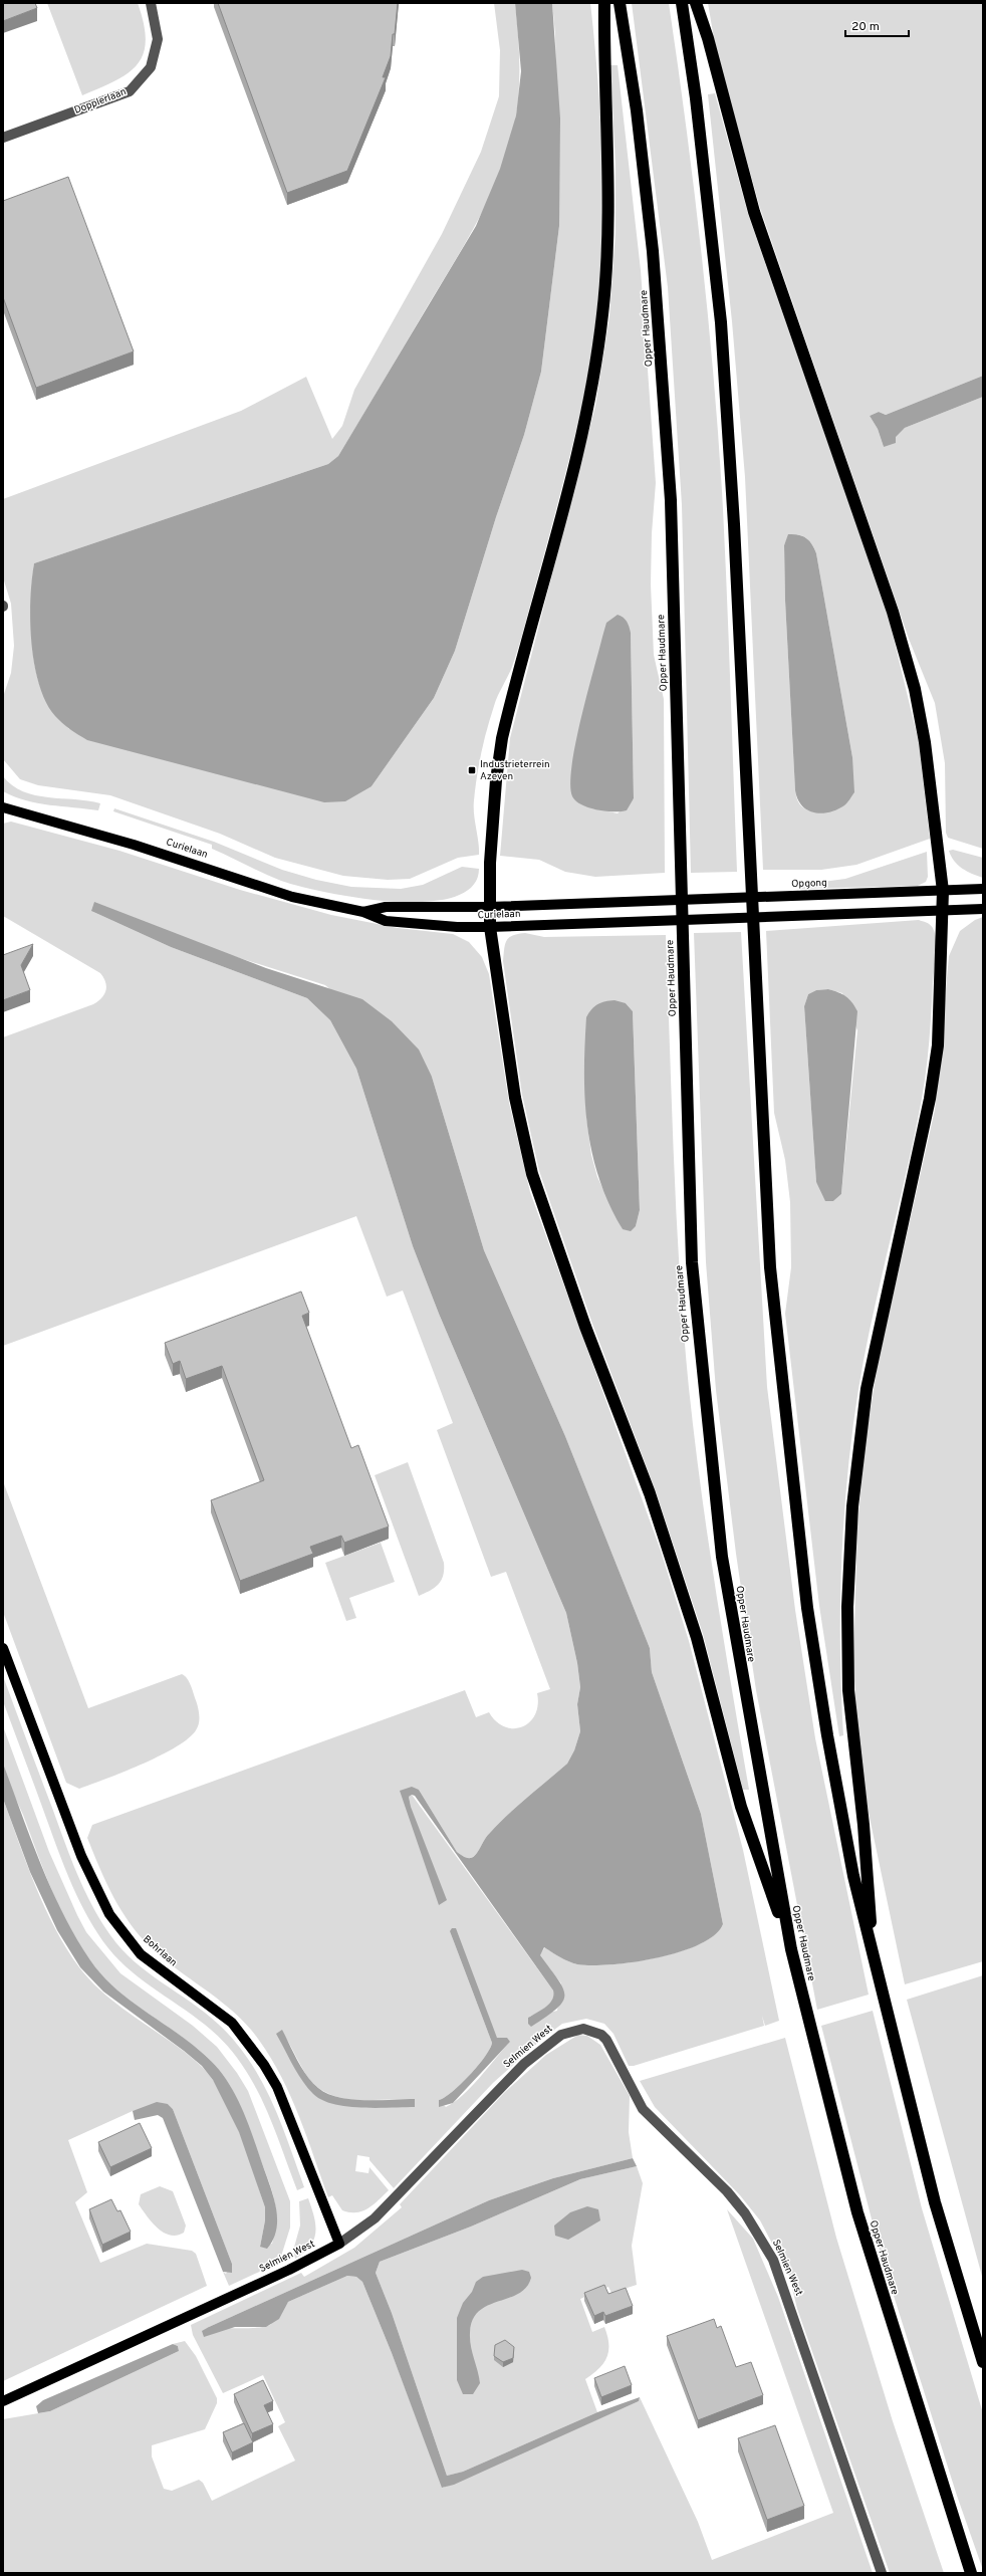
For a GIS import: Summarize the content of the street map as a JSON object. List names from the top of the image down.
{
  "streets": {
    "highway": ["Opper Haudmare"],
    "main road": [
      "Curielaan",
      "Opgong",
      "Bohrlaan",
      "Selmien West"
    ],
    "street": ["Dopplerlaan"]
  },
  "crossings": [
    ["Curielaan", "Opgong"],
    ["Bohrlaan", "Selmien West"]
  ],
  "places": {
    "transit": ["Industrieterrein Azeven"]
  },
  "scale_bar": "20 m"
}
